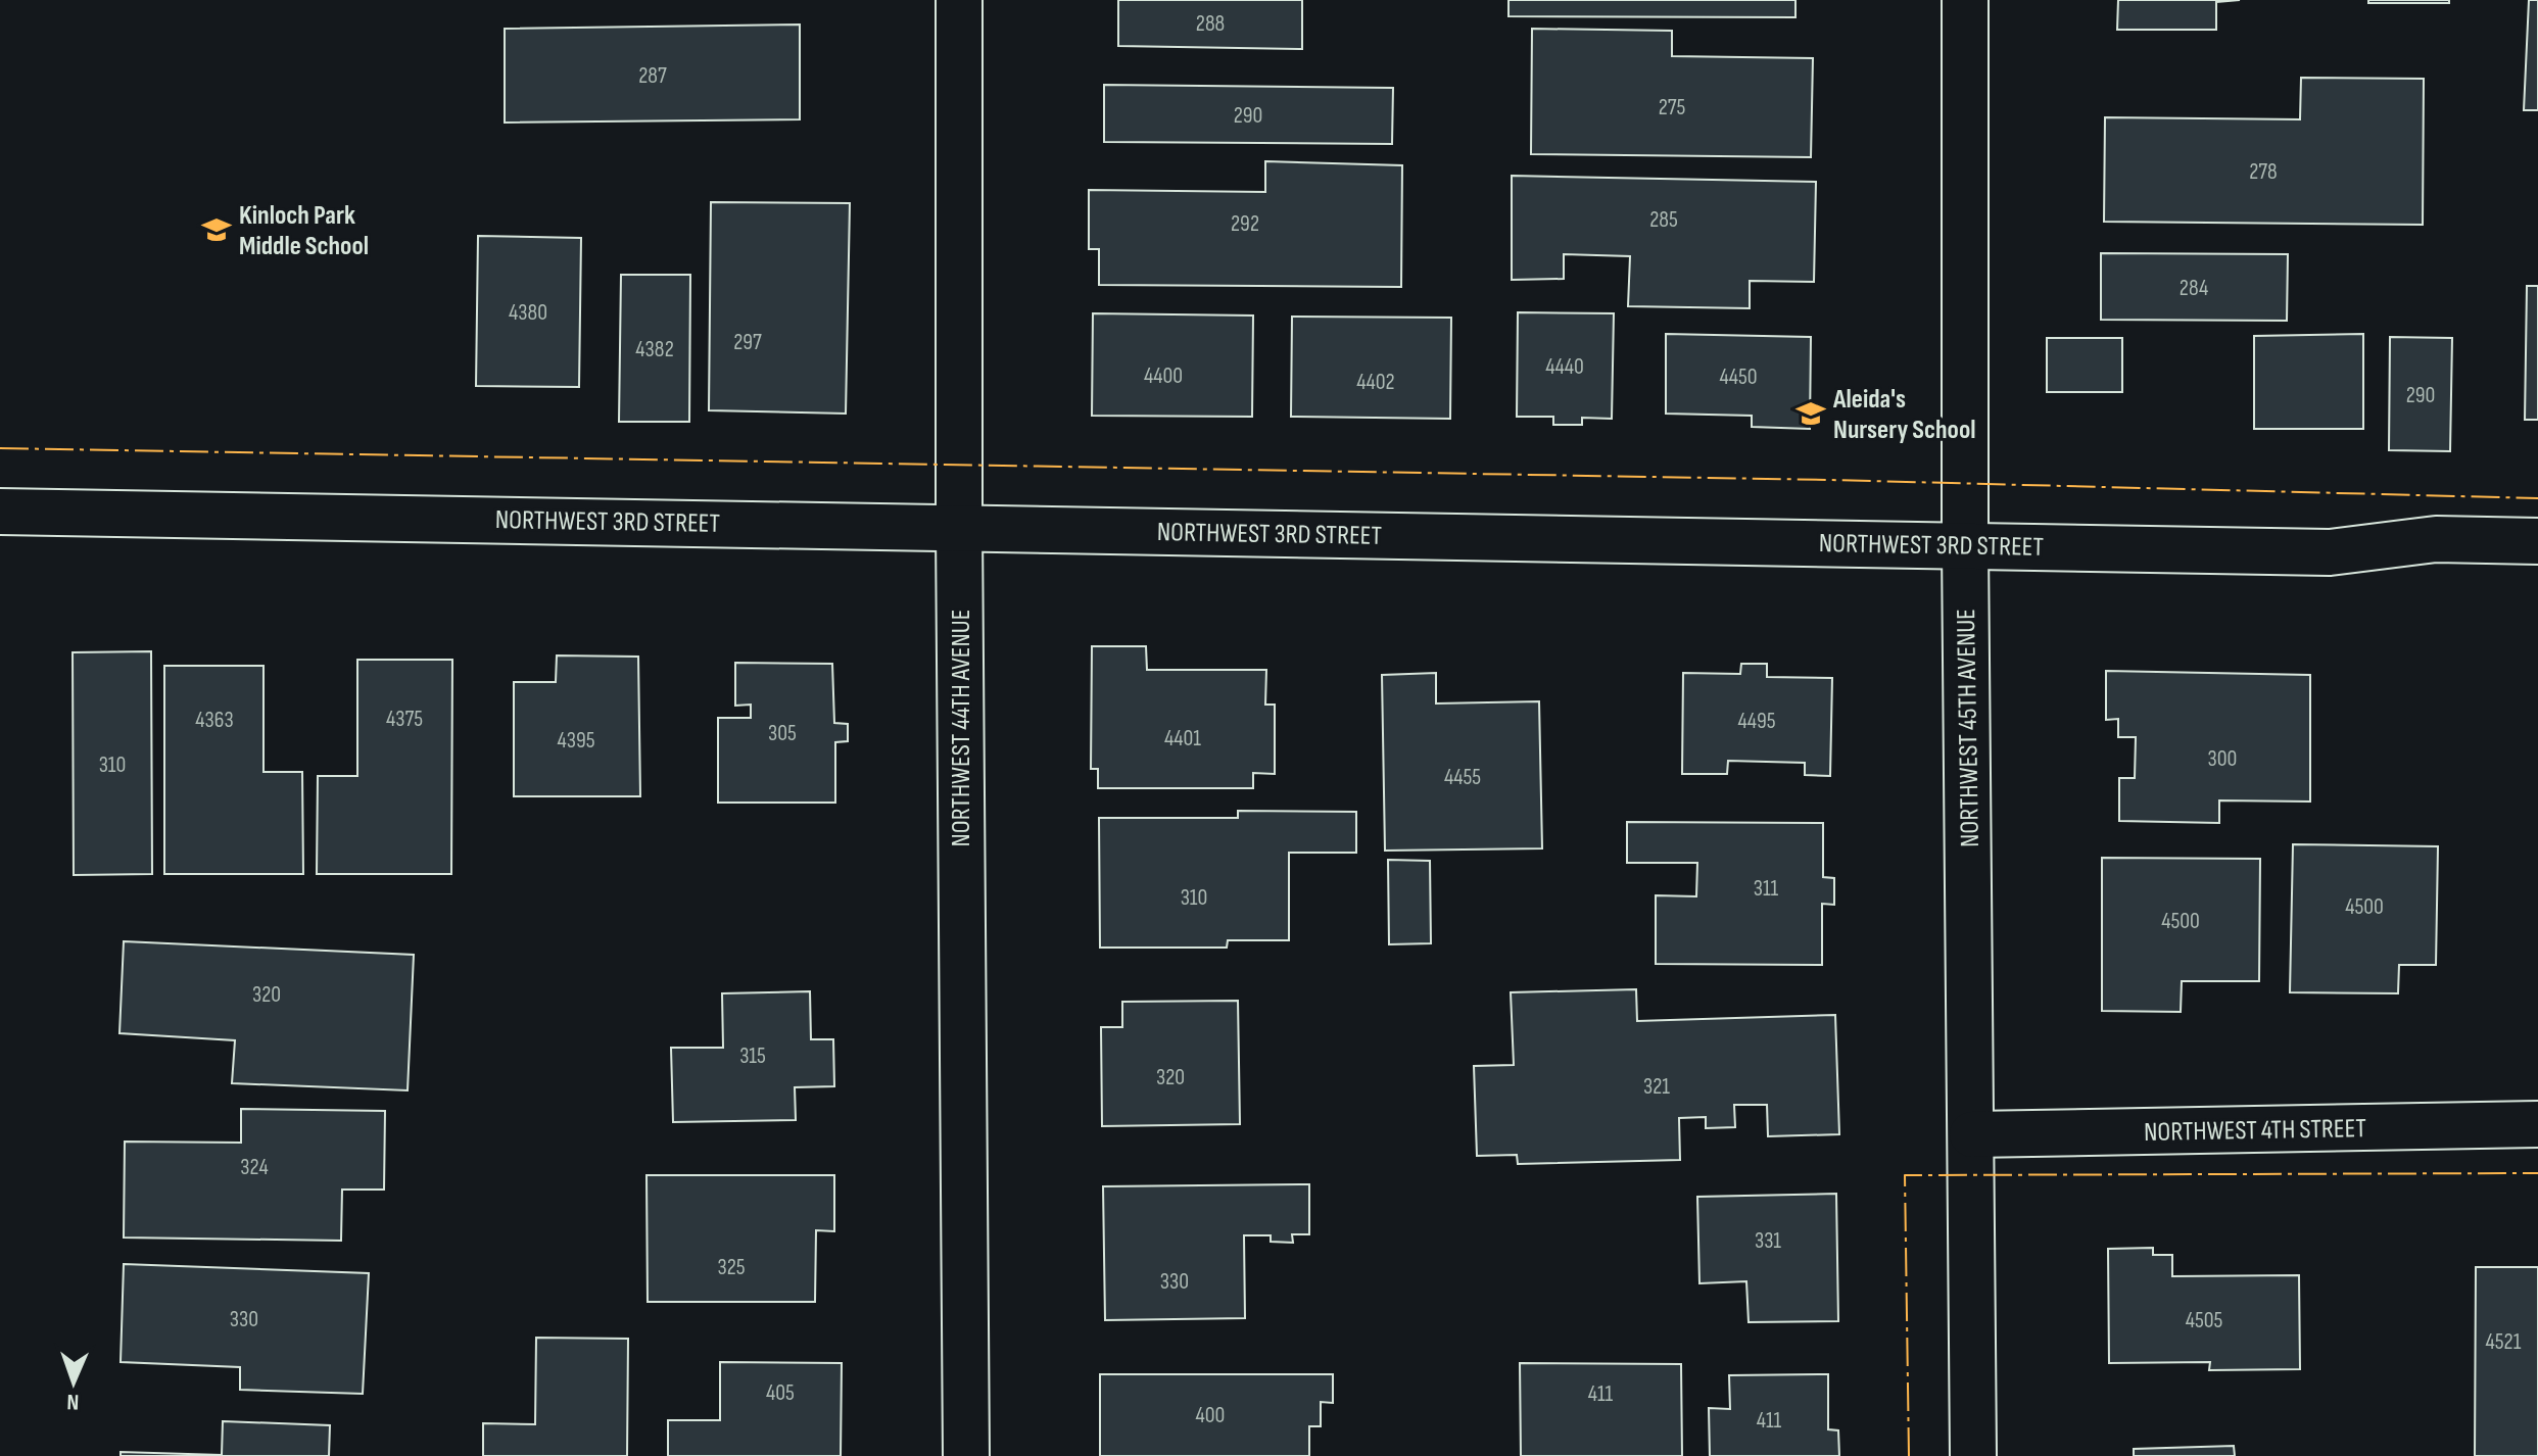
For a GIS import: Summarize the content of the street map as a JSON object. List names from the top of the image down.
{
  "streets": {
    "street": [
      "NORTHWEST 3RD STREET",
      "NORTHWEST 44TH AVENUE",
      "NORTHWEST 45TH AVENUE",
      "NORTHWEST 4TH STREET"
    ]
  },
  "crossings": [
    ["NORTHWEST 3RD STREET", "NORTHWEST 44TH AVENUE"],
    ["NORTHWEST 3RD STREET", "NORTHWEST 45TH AVENUE"],
    ["NORTHWEST 45TH AVENUE", "NORTHWEST 4TH STREET"]
  ],
  "places": {
    "school or university": ["Kinloch Park Middle School", "Aleida's Nursery School"]
  },
  "house_numbers": [
    "288",
    "287",
    "275",
    "290",
    "278",
    "285",
    "292",
    "284",
    "4380",
    "297",
    "4382",
    "4440",
    "4400",
    "4450",
    "4402",
    "290",
    "4375",
    "4363",
    "4495",
    "305",
    "4401",
    "4395",
    "300",
    "310",
    "4455",
    "311",
    "310",
    "4500",
    "4500",
    "320",
    "315",
    "320",
    "321",
    "324",
    "331",
    "325",
    "330",
    "330",
    "4505",
    "4521",
    "405",
    "411",
    "400",
    "411"
  ],
  "north": "bottom"
}
